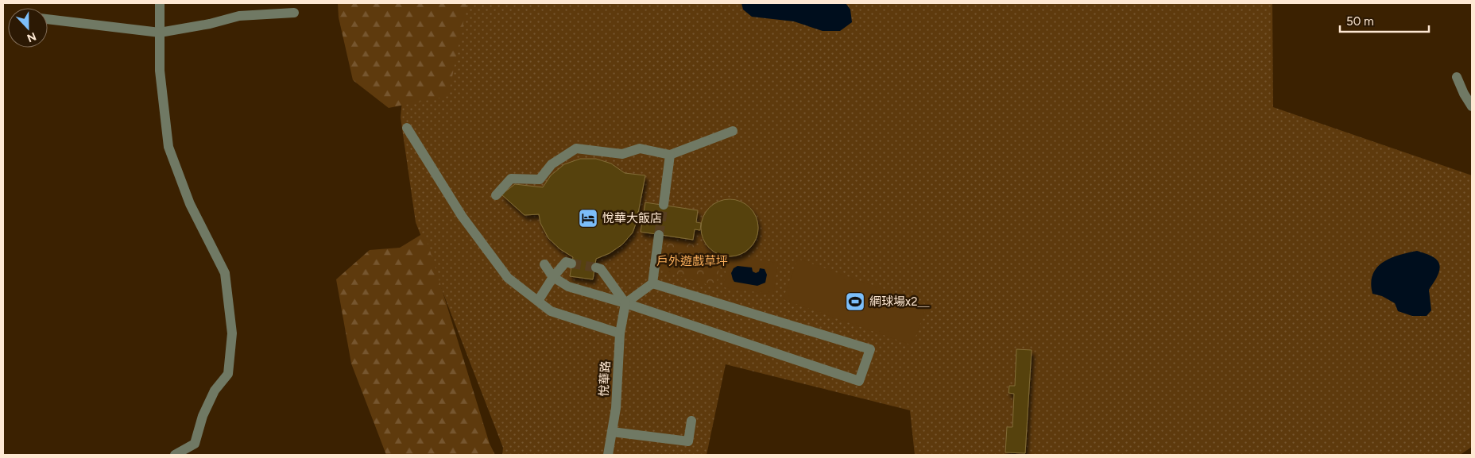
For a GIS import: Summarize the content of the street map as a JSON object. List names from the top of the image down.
{
  "streets": {
    "street": ["悅華路"]
  },
  "parks": ["戶外遊戲草坪"],
  "places": {
    "hotel": ["悅華大飯店"],
    "sports": ["網球場x2＿"]
  },
  "scale_bar": "50 m",
  "north": "bottom"
}
